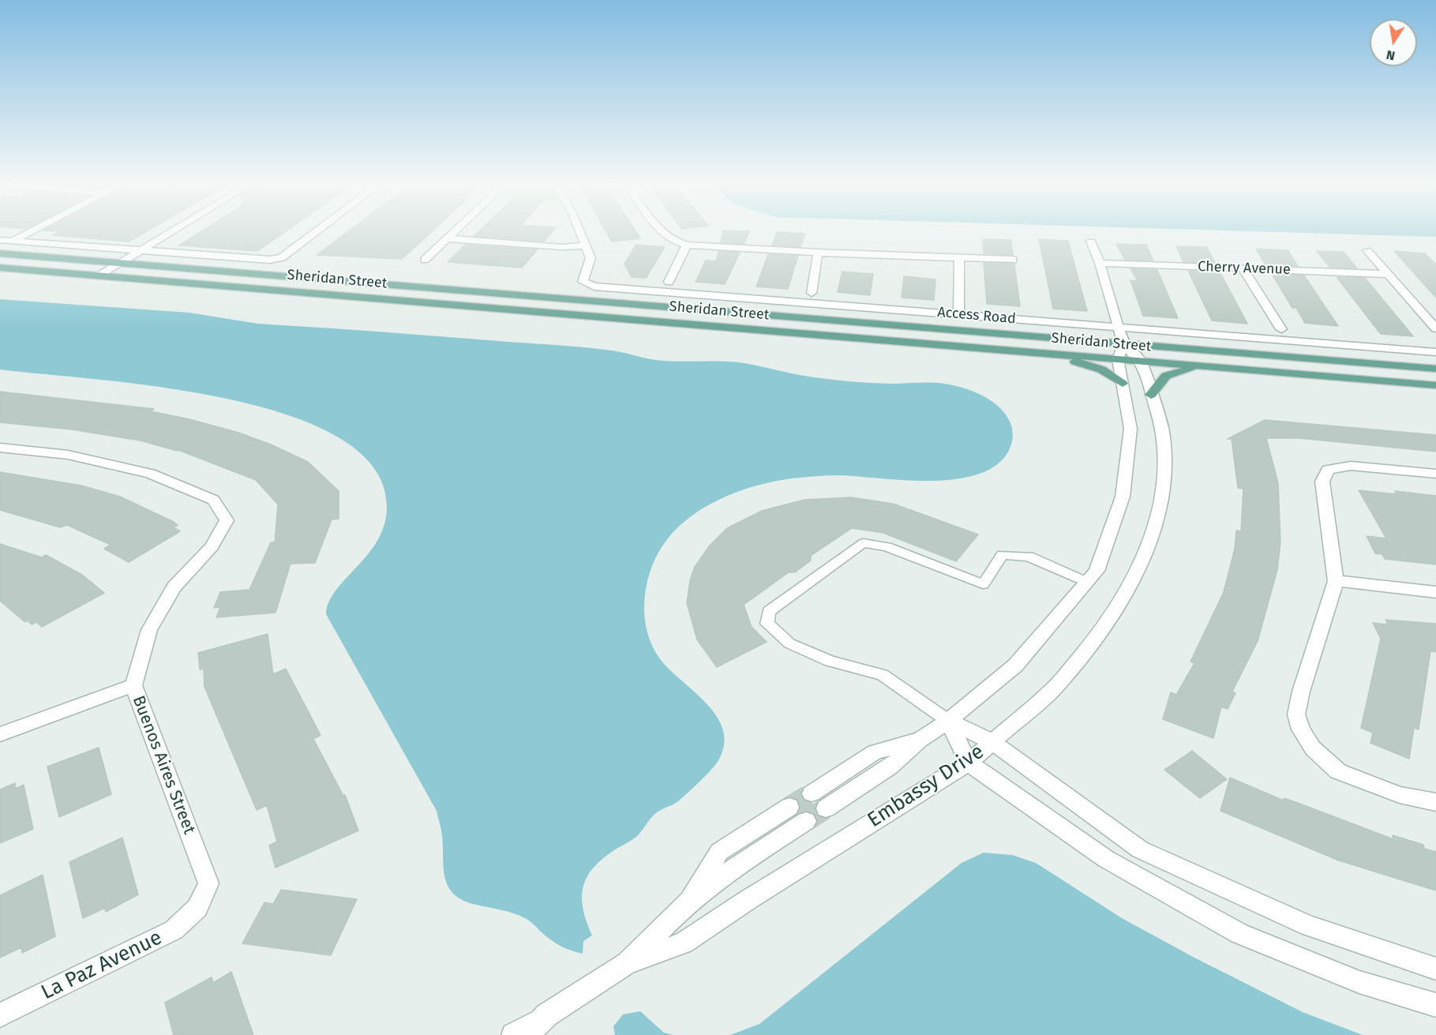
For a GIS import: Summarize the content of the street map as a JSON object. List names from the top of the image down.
{
  "streets": {
    "main road": ["Sheridan Street"],
    "street": [
      "Cherry Avenue",
      "Access Road",
      "Buenos Aires Street",
      "Embassy Drive",
      "La Paz Avenue"
    ]
  },
  "crossings": [
    ["Cherry Avenue", "Embassy Drive"],
    ["Sheridan Street", "Embassy Drive"],
    ["Access Road", "Embassy Drive"],
    ["Buenos Aires Street", "La Paz Avenue"]
  ],
  "north": "bottom"
}
